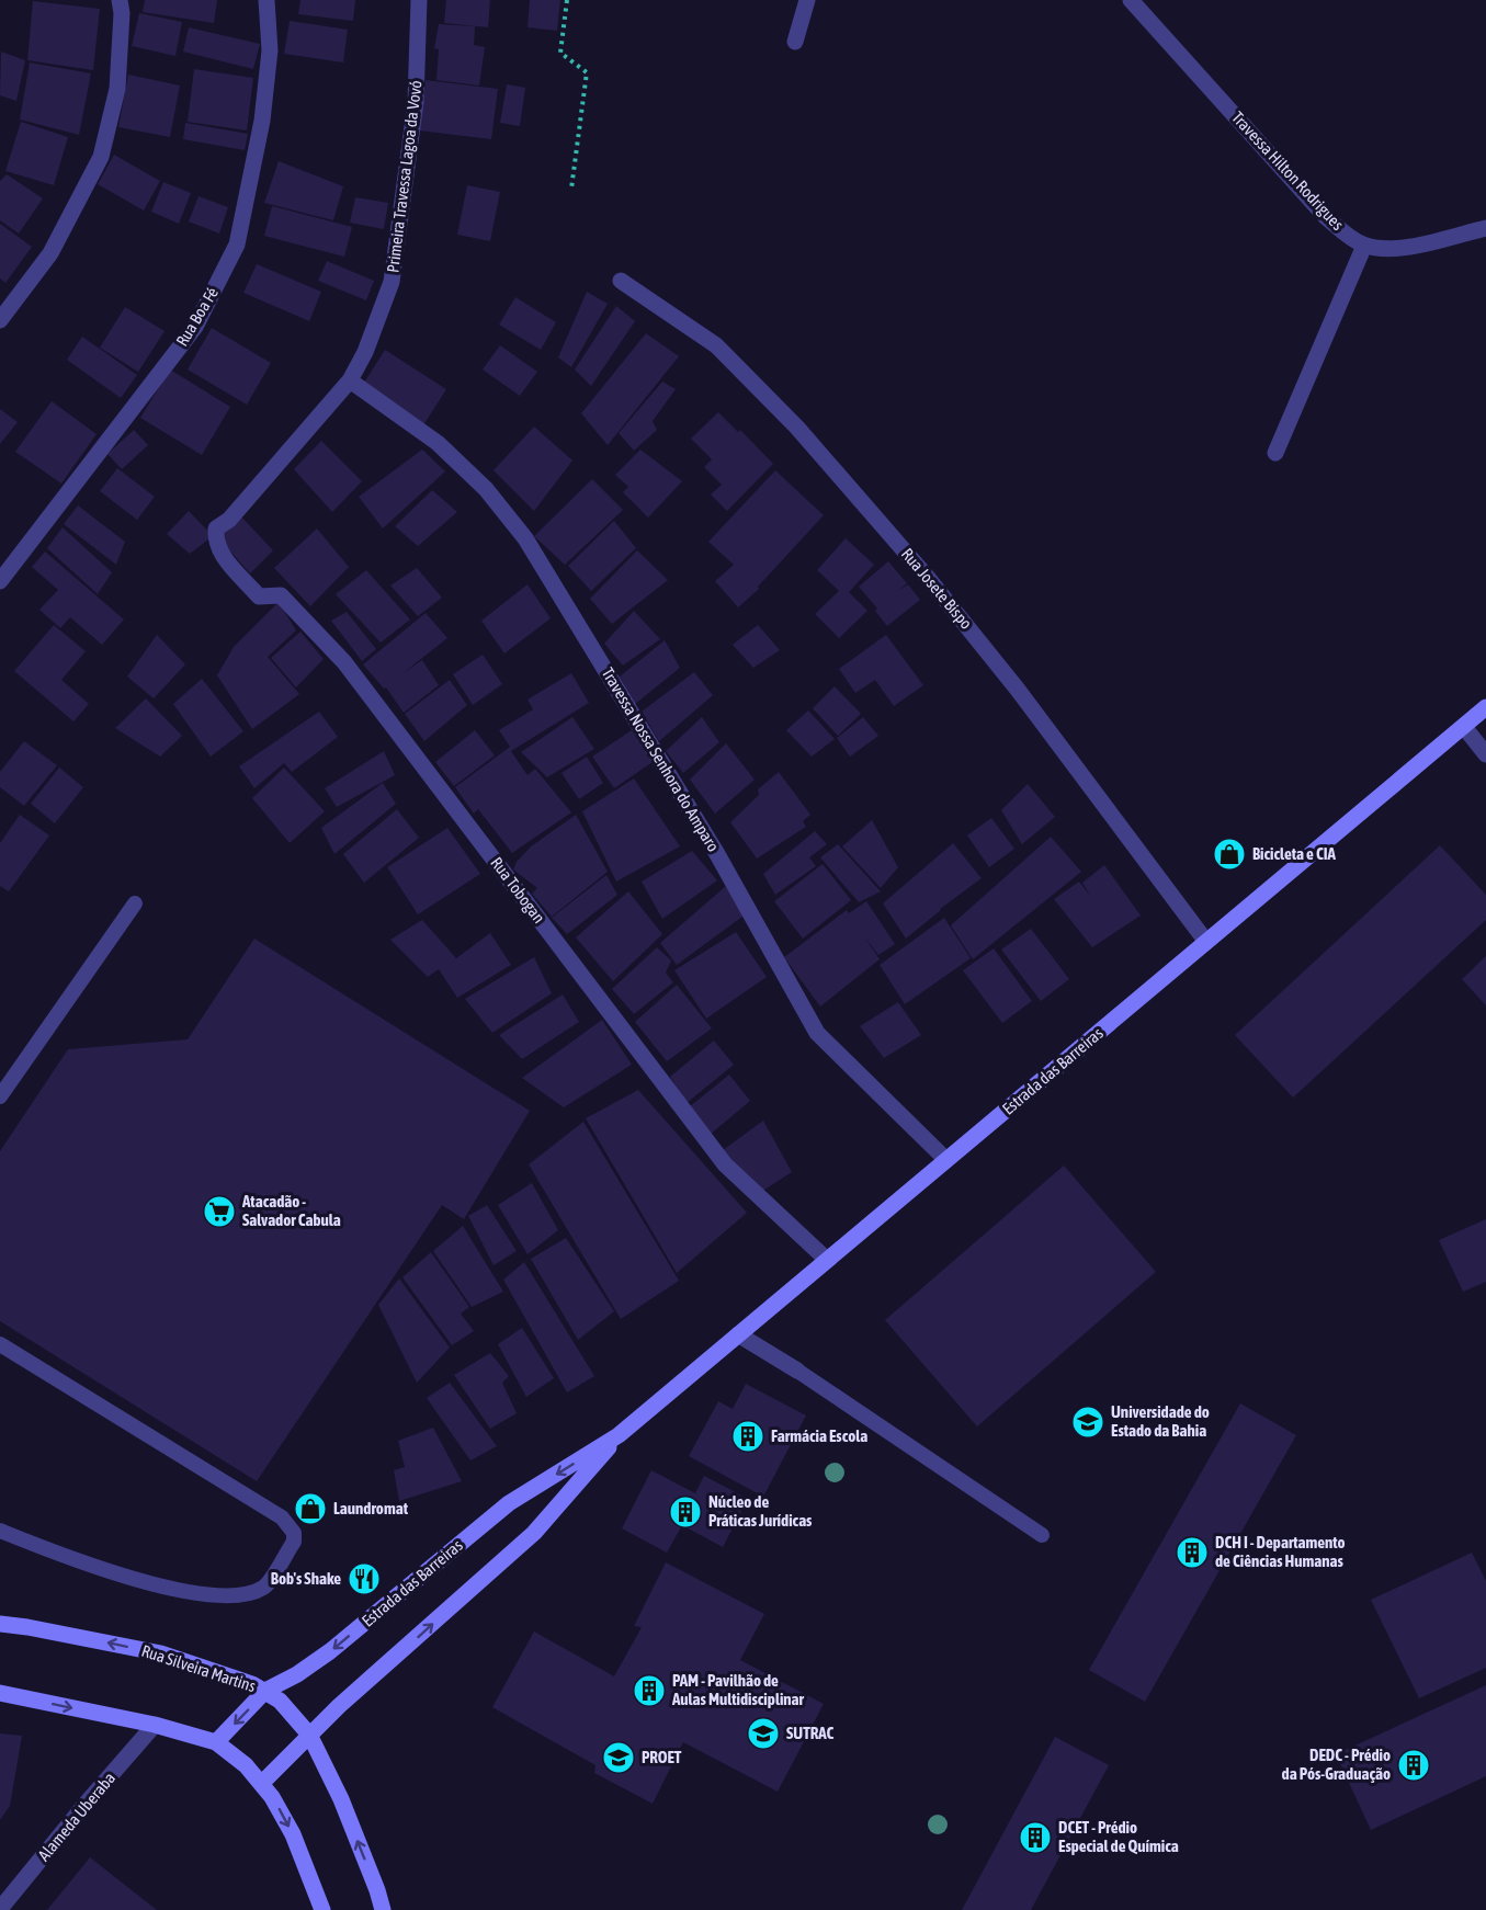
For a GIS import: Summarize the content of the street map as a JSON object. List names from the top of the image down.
{
  "streets": {
    "main road": ["Estrada das Barreiras", "Rua Silveira Martins"],
    "street": [
      "Travessa Hilton Rodrigues",
      "Primeira Travessa Lagoa da Vovó",
      "Rua Boa Fé",
      "Rua Josete Bispo",
      "Travessa Nossa Senhora do Amparo",
      "Rua Tobogan",
      "Alameda Uberaba"
    ]
  },
  "crossings": [
    ["Primeira Travessa Lagoa da Vovó", "Travessa Nossa Senhora do Amparo"],
    ["Primeira Travessa Lagoa da Vovó", "Rua Tobogan"],
    ["Rua Josete Bispo", "Estrada das Barreiras"],
    ["Travessa Nossa Senhora do Amparo", "Estrada das Barreiras"],
    ["Rua Tobogan", "Estrada das Barreiras"],
    ["Estrada das Barreiras", "Rua Silveira Martins"]
  ],
  "places": {
    "shop": ["Bicicleta e CIA", "Laundromat"],
    "supermarket": ["Atacadão - Salvador Cabula"],
    "school or university": ["Universidade do Estado da Bahia", "SUTRAC", "PROET"],
    "building": [
      "Farmácia Escola",
      "Núcleo de Práticas Jurídicas",
      "DCH I - Departamento de Ciências Humanas",
      "PAM - Pavilhão de Aulas Multidisciplinar",
      "DEDC - Prédio da Pós-Graduação",
      "DCET - Prédio Especial de Química"
    ],
    "restaurant": ["Bob's Shake"]
  }
}
